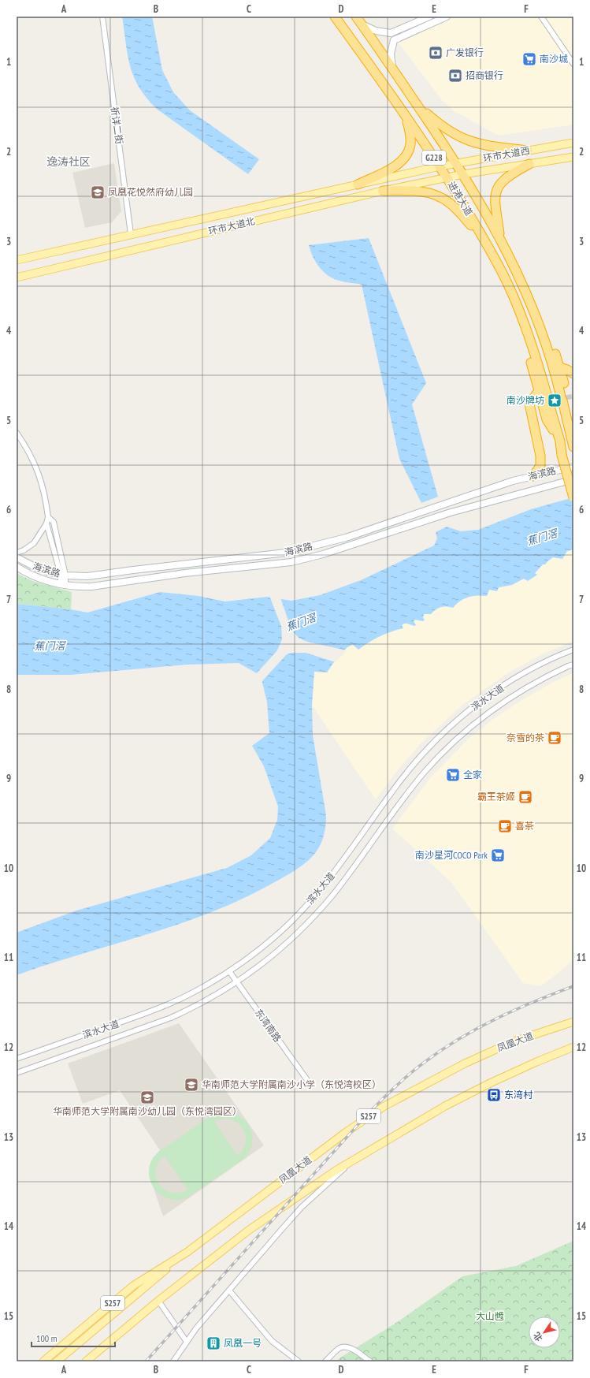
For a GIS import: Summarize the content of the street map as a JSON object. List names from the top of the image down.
{
  "streets": {
    "highway": ["G228", "进港大道"],
    "main road": [
      "环市大道西",
      "环市大道北",
      "凤凰大道",
      "S257"
    ],
    "street": [
      "祈详二街",
      "海滨路",
      "滨水大道",
      "东湾南路"
    ]
  },
  "crossings": [
    ["祈详二街", "环市大道北"],
    ["环市大道西", "进港大道"],
    ["环市大道西", "环市大道北"],
    ["进港大道", "环市大道北"],
    ["滨水大道", "东湾南路"],
    ["凤凰大道", "S257"]
  ],
  "districts": ["逸涛社区"],
  "water": ["蕉门滘"],
  "parks": ["大山乸"],
  "places": {
    "bank": ["广发银行", "招商银行"],
    "supermarket": ["南沙城", "全家", "南沙星河COCO Park"],
    "school or university": ["凤凰花悦然府幼儿园", "华南师范大学附属南沙小学（东悦湾校区）", "华南师范大学附属南沙幼儿园（东悦湾园区）"],
    "place": ["南沙牌坊"],
    "cafe": ["奈雪的茶", "霸王茶姬", "喜茶"],
    "bus stop": ["东湾村"],
    "building": ["凤凰一号"]
  },
  "scale_bar": "100 m",
  "north": "bottom left",
  "grid": {
    "columns": [
      "A",
      "B",
      "C",
      "D",
      "E",
      "F"
    ],
    "rows": [
      "1",
      "2",
      "3",
      "4",
      "5",
      "6",
      "7",
      "8",
      "9",
      "10",
      "11",
      "12",
      "13",
      "14",
      "15"
    ]
  }
}
